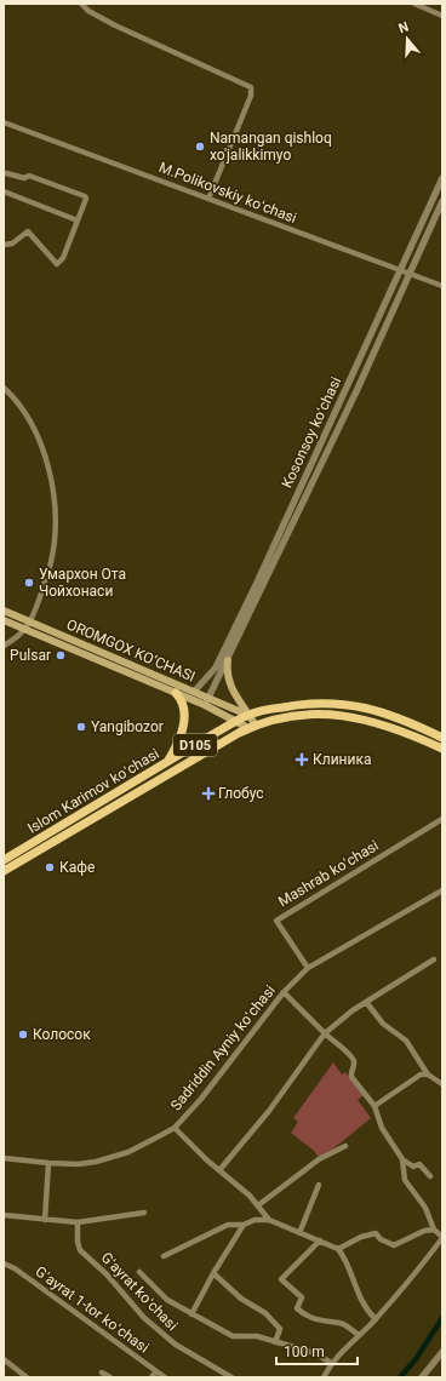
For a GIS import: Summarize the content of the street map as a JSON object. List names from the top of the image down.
{
  "streets": {
    "main road": ["OROMGOX KO‘CHASI", "D105", "Islom Karimov koʻchasi"],
    "street": [
      "M.Polikovskiy koʻchasi",
      "Kosonsoy koʻchasi",
      "Mashrab koʻchasi",
      "Sadriddin Ayniy koʻchasi",
      "Gʻayrat koʻchasi",
      "Gʻayrat 1-tor koʻchasi"
    ]
  },
  "crossings": [
    ["M.Polikovskiy koʻchasi", "Kosonsoy koʻchasi"],
    ["Kosonsoy koʻchasi", "OROMGOX KO‘CHASI"],
    ["OROMGOX KO‘CHASI", "Islom Karimov koʻchasi"],
    ["Mashrab koʻchasi", "Sadriddin Ayniy koʻchasi"]
  ],
  "places": {
    "other": [
      "Namangan qishloq xo'jalikkimyo",
      "Умархон Ота Чойхонаси",
      "Pulsar",
      "Yangibozor",
      "Кафе",
      "Колосок"
    ],
    "health": ["Клиника", "Глобус"]
  },
  "scale_bar": "100 m",
  "north": "top"
}
